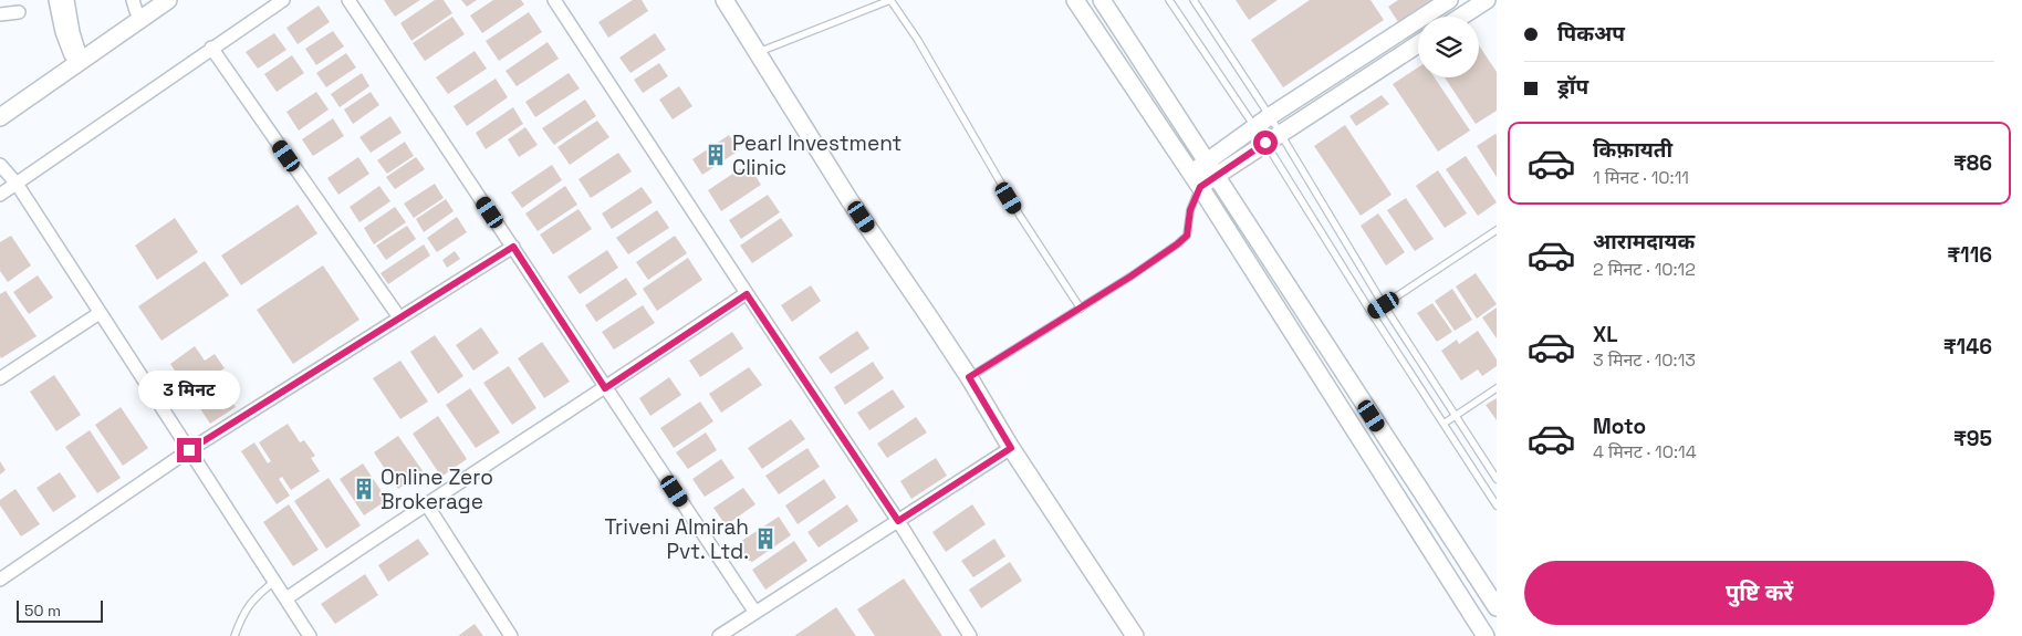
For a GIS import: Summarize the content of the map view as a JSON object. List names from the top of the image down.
{
  "places": {
    "building": ["Pearl Investment Clinic", "Online Zero Brokerage", "Triveni Almirah Pvt. Ltd."]
  },
  "scale_bar": "50 m",
  "page": {
    "banner": ["पिकअप", "ड्रॉप"],
    "list": [
      {
        "name": "किफ़ायती",
        "note": "1 मिनट · 10:11",
        "value": "₹86"
      },
      {
        "name": "आरामदायक",
        "note": "2 मिनट · 10:12",
        "value": "₹116"
      },
      {
        "name": "XL",
        "note": "3 मिनट · 10:13",
        "value": "₹146"
      },
      {
        "name": "Moto",
        "note": "4 मिनट · 10:14",
        "value": "₹95"
      }
    ],
    "bubble": "3 मिनट",
    "buttons": "पुष्टि करें",
    "scale": "50 m"
  }
}
